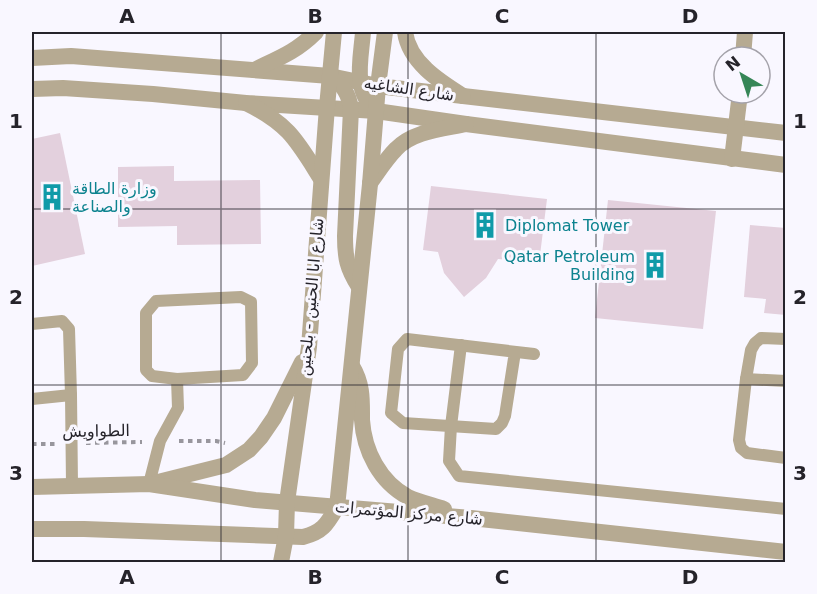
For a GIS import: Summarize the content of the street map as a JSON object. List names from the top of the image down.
{
  "streets": {
    "street": ["شارع الشاغيه", "شارع ابا الحنين - بلحنين", "شارع مركز المؤتمرات"],
    "path": ["الطواويش"]
  },
  "crossings": [
    ["شارع الشاغيه", "شارع ابا الحنين - بلحنين"],
    ["شارع ابا الحنين - بلحنين", "شارع مركز المؤتمرات"]
  ],
  "places": {
    "building": ["وزارة الطاقة والصناعة", "Diplomat Tower", "Qatar Petroleum Building"]
  },
  "north": "top left",
  "grid": {
    "columns": [
      "A",
      "B",
      "C",
      "D"
    ],
    "rows": ["1", "2", "3"]
  }
}
